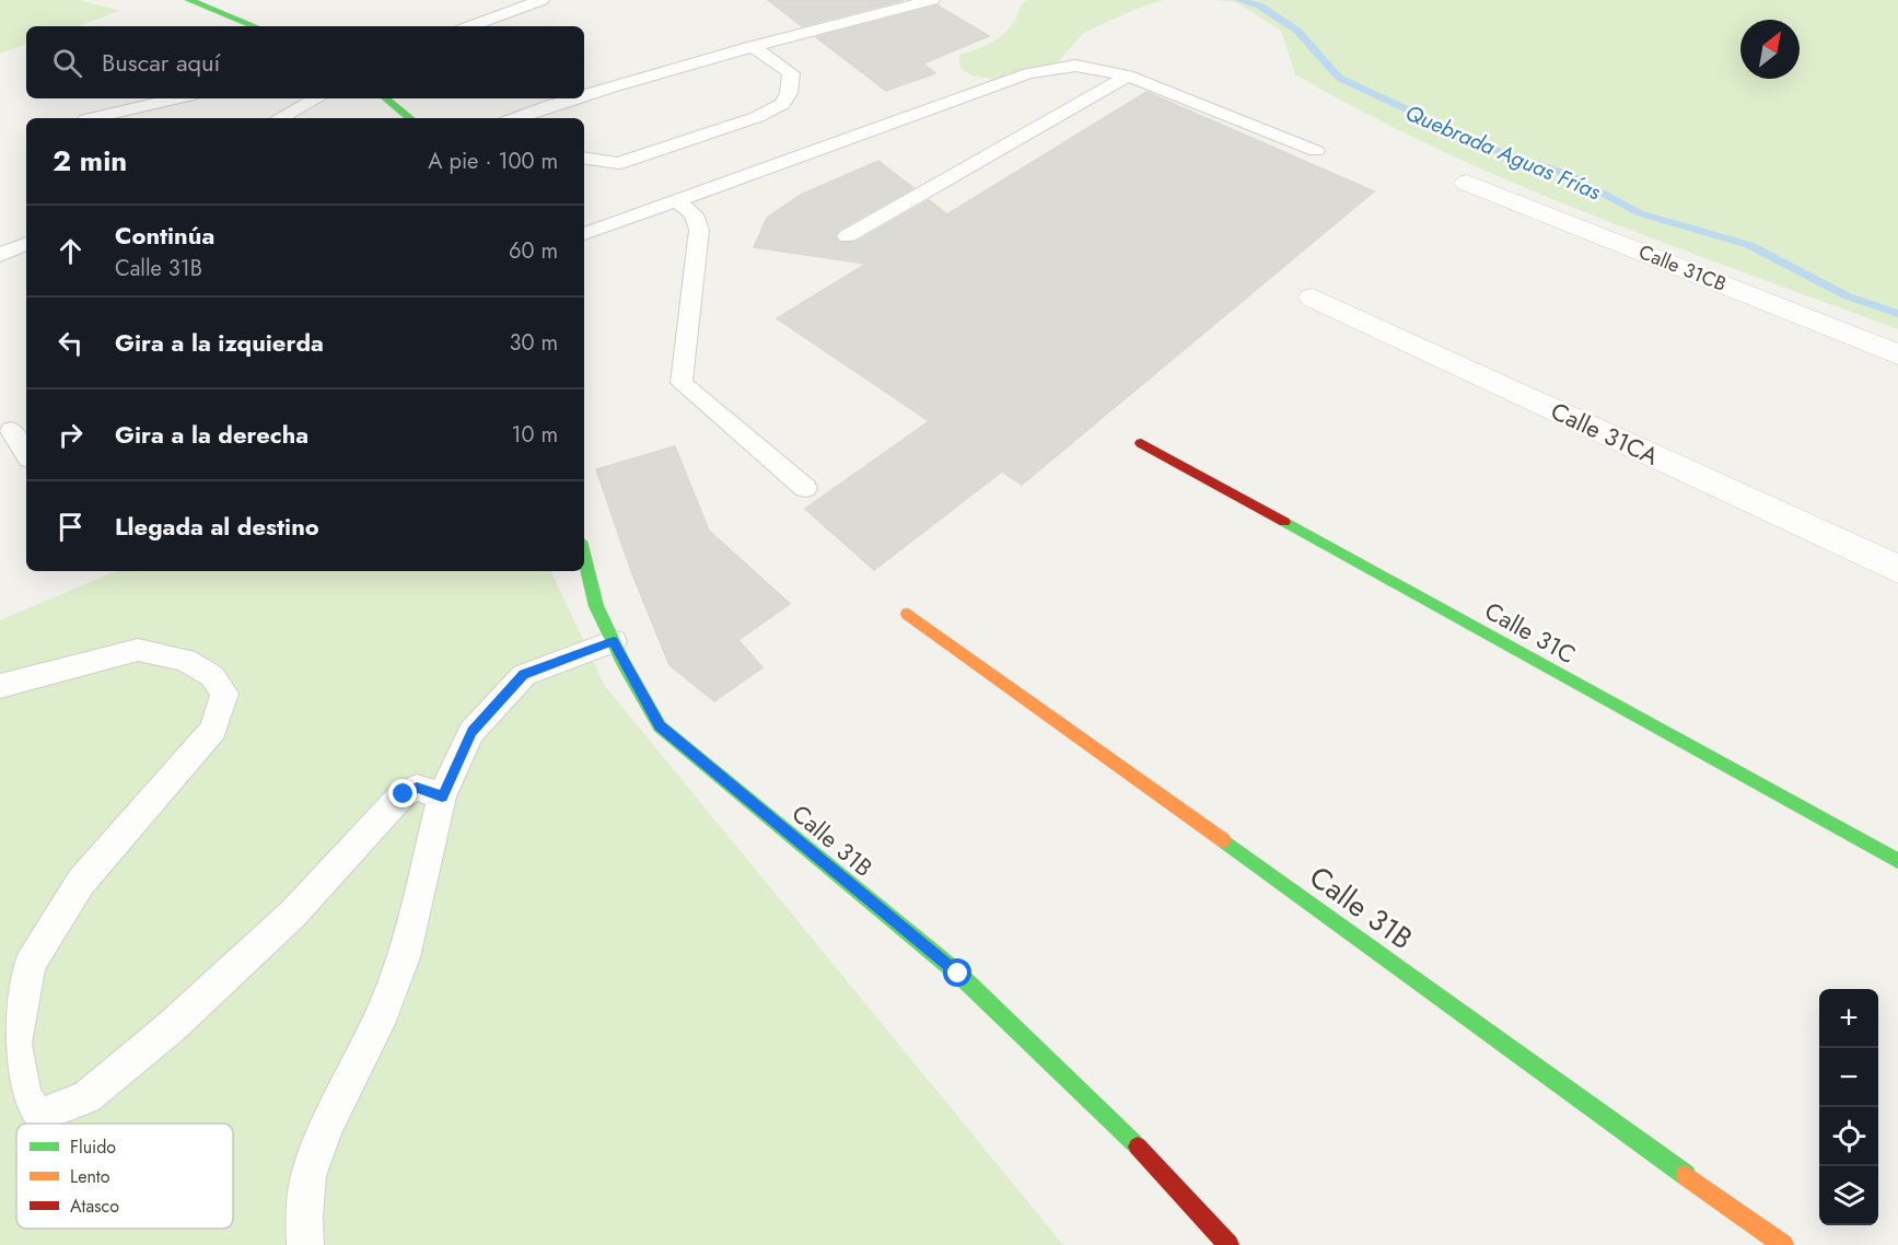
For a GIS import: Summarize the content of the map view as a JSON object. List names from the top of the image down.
{
  "streets": {
    "street": [
      "Calle 31CB",
      "Calle 31CA",
      "Calle 31C",
      "Calle 31B"
    ]
  },
  "water": ["Quebrada Aguas Frías"],
  "legend": ["Fluido", "Lento", "Atasco"],
  "north": "top right",
  "page": {
    "search": "Buscar aquí",
    "heading": ["2 min", "A pie · 100 m"],
    "list": [
      ["Continúa", "Calle 31B", "60 m"],
      ["Gira a la izquierda", "30 m"],
      ["Gira a la derecha", "10 m"],
      "Llegada al destino"
    ],
    "map_buttons": ["+", "−"]
  }
}
